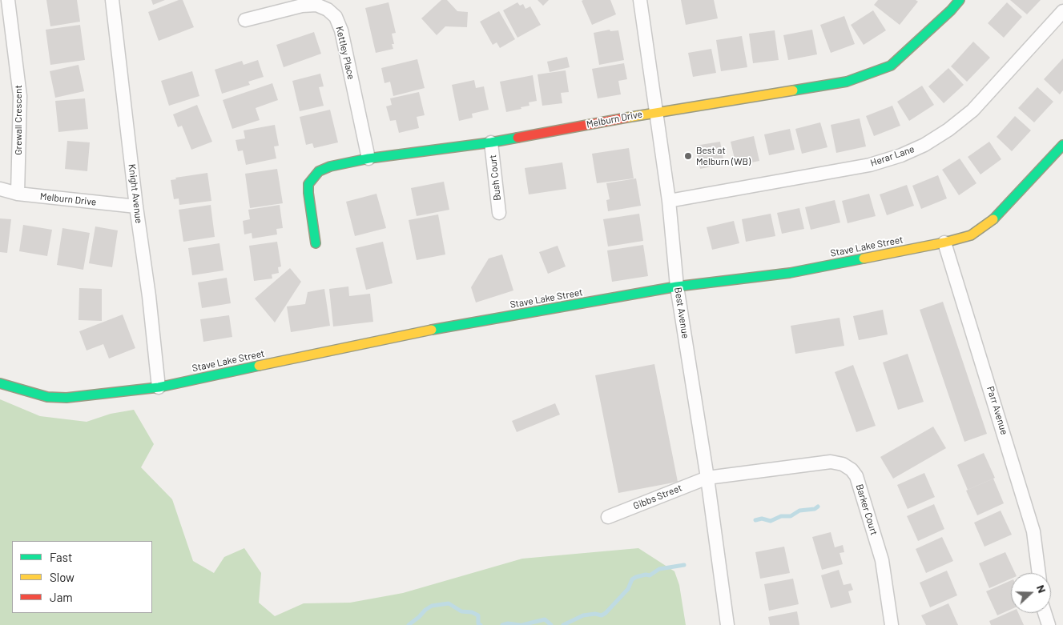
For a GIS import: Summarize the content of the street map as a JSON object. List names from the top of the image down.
{
  "streets": {
    "main road": ["Melburn Drive", "Stave Lake Street"],
    "street": [
      "Kettley Place",
      "Grewall Crescent",
      "Herar Lane",
      "Bush Court",
      "Knight Avenue",
      "Best Avenue",
      "Parr Avenue",
      "Gibbs Street",
      "Barker Court"
    ]
  },
  "crossings": [
    ["Kettley Place", "Melburn Drive"],
    ["Melburn Drive", "Grewall Crescent"],
    ["Melburn Drive", "Bush Court"],
    ["Melburn Drive", "Knight Avenue"],
    ["Melburn Drive", "Best Avenue"],
    ["Herar Lane", "Best Avenue"],
    ["Knight Avenue", "Stave Lake Street"],
    ["Stave Lake Street", "Best Avenue"],
    ["Stave Lake Street", "Parr Avenue"],
    ["Best Avenue", "Gibbs Street"],
    ["Best Avenue", "Barker Court"],
    ["Gibbs Street", "Barker Court"]
  ],
  "places": ["Best at Melburn (WB)"],
  "legend": ["Fast", "Slow", "Jam"],
  "north": "right"
}
